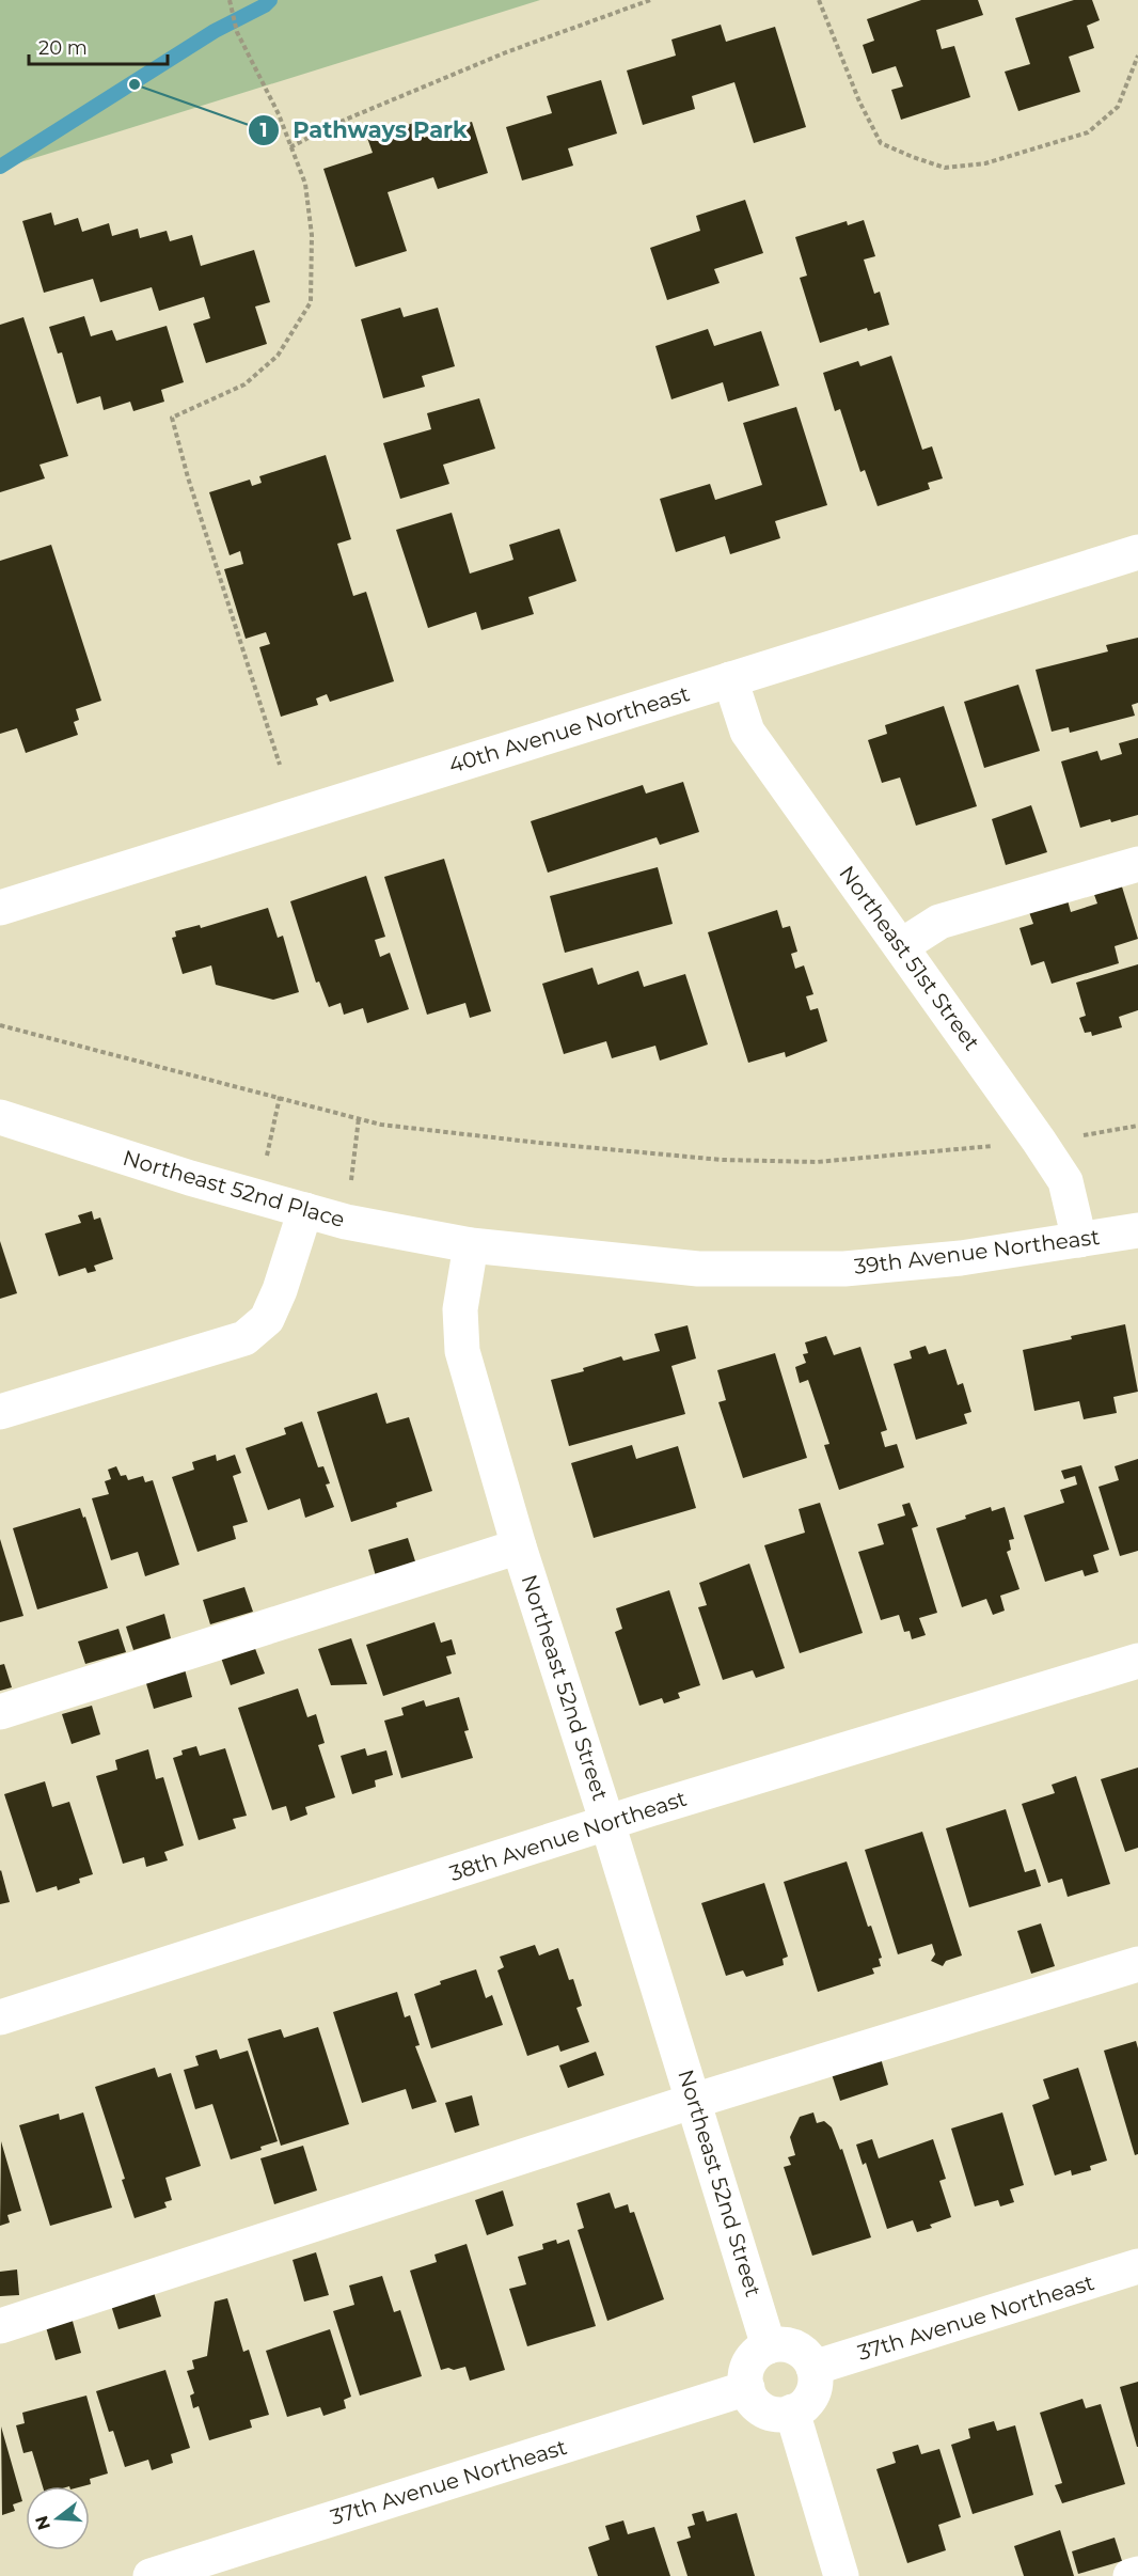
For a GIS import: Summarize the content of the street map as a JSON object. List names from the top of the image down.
{
  "streets": {
    "street": [
      "40th Avenue Northeast",
      "Northeast 51st Street",
      "Northeast 52nd Place",
      "39th Avenue Northeast",
      "Northeast 52nd Street",
      "38th Avenue Northeast",
      "37th Avenue Northeast"
    ]
  },
  "crossings": [
    ["40th Avenue Northeast", "Northeast 51st Street"],
    ["Northeast 51st Street", "39th Avenue Northeast"],
    ["Northeast 52nd Place", "39th Avenue Northeast"],
    ["Northeast 52nd Place", "Northeast 52nd Street"],
    ["39th Avenue Northeast", "Northeast 52nd Street"],
    ["Northeast 52nd Street", "38th Avenue Northeast"],
    ["Northeast 52nd Street", "37th Avenue Northeast"]
  ],
  "places": ["Pathways Park"],
  "scale_bar": "20 m",
  "north": "left"
}
